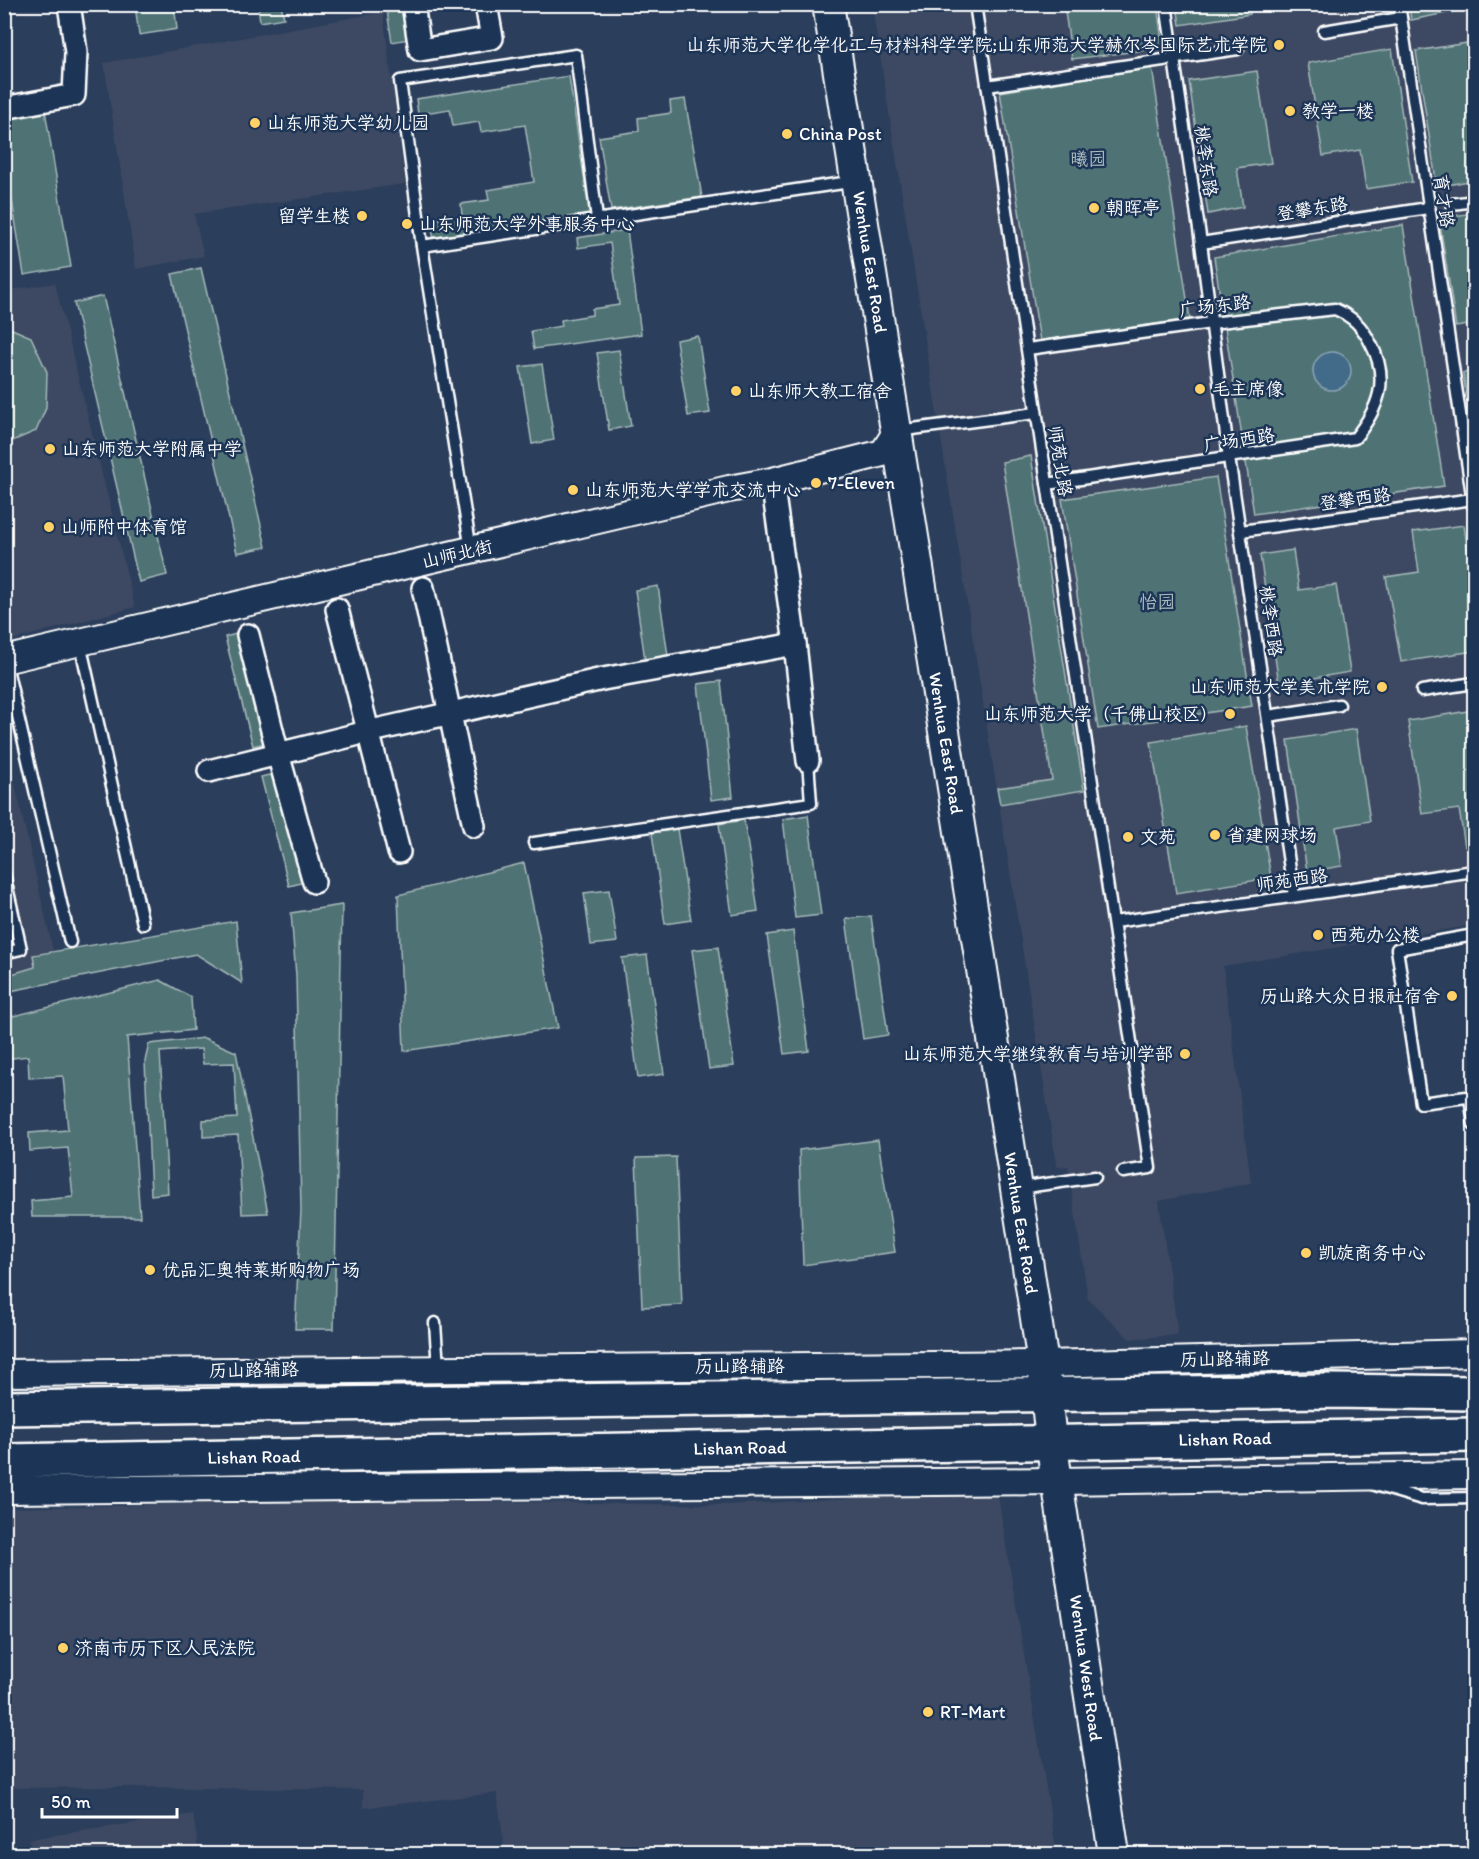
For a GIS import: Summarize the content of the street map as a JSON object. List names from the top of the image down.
{
  "streets": {
    "main road": ["Wenhua East Road", "Lishan Road", "Wenhua West Road"],
    "street": ["山师北街", "历山路辅路"],
    "lane": [
      "桃李东路",
      "育才路",
      "登攀东路",
      "广场东路",
      "广场西路",
      "师苑北路",
      "登攀西路",
      "桃李西路",
      "师苑西路"
    ]
  },
  "crossings": [
    ["桃李东路", "登攀东路"],
    ["桃李东路", "广场东路"],
    ["桃李东路", "广场西路"],
    ["桃李东路", "桃李西路"],
    ["育才路", "登攀东路"],
    ["育才路", "登攀西路"],
    ["Wenhua East Road", "山师北街"],
    ["Wenhua East Road", "历山路辅路"],
    ["Wenhua East Road", "Lishan Road"],
    ["Wenhua East Road", "Wenhua West Road"],
    ["广场东路", "广场西路"],
    ["广场东路", "师苑北路"],
    ["广场西路", "师苑北路"],
    ["广场西路", "桃李西路"],
    ["师苑北路", "师苑西路"],
    ["登攀西路", "桃李西路"],
    ["桃李西路", "师苑西路"]
  ],
  "parks": ["曦园", "怡园"],
  "places": [
    "山东师范大学化学化工与材料科学学院;山东师范大学赫尔岑国际艺术学院",
    "教学一楼",
    "山东师范大学幼儿园",
    "China Post",
    "朝晖亭",
    "留学生楼",
    "山东师范大学外事服务中心",
    "毛主席像",
    "山东师大教工宿舍",
    "山东师范大学附属中学",
    "7-Eleven",
    "山东师范大学学术交流中心",
    "山师附中体育馆",
    "山东师范大学美术学院",
    "山东师范大学（千佛山校区）",
    "省建网球场",
    "文苑",
    "西苑办公楼",
    "历山路大众日报社宿舍",
    "山东师范大学继续教育与培训学部",
    "凯旋商务中心",
    "优品汇奥特莱斯购物广场",
    "济南市历下区人民法院",
    "RT-Mart"
  ],
  "scale_bar": "50 m"
}
